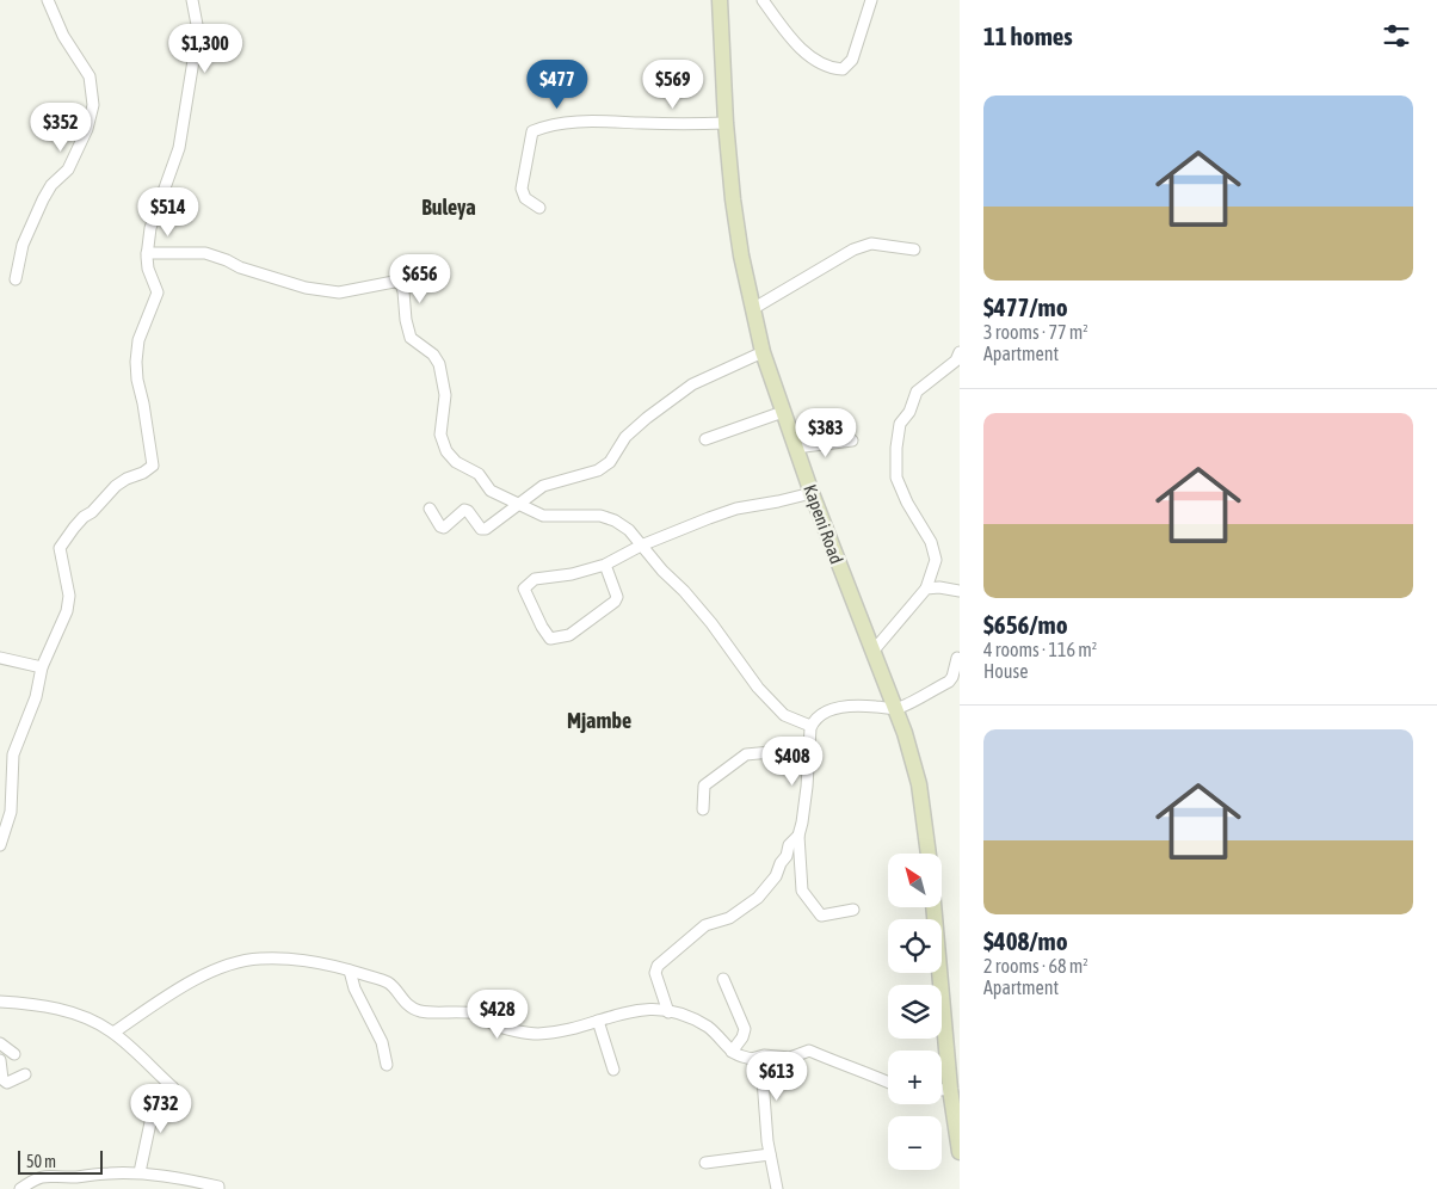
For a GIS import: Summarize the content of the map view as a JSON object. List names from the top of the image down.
{
  "streets": {
    "main road": ["Kapeni Road"]
  },
  "districts": ["Buleya", "Mjambe"],
  "scale_bar": "50 m",
  "north": "top left",
  "page": {
    "heading": "11 homes",
    "price": [
      "$1,300",
      "$477",
      "$569",
      "$352",
      "$514",
      "$656",
      "$383",
      "$408",
      "$428",
      "$613",
      "$732"
    ],
    "list": [
      {
        "name": "$477/mo",
        "note": "3 rooms · 77 m² · Apartment"
      },
      {
        "name": "$656/mo",
        "note": "4 rooms · 116 m² · House"
      },
      {
        "name": "$408/mo",
        "note": "2 rooms · 68 m² · Apartment"
      }
    ],
    "map_buttons": ["+", "−"],
    "scale": "50 m"
  }
}
